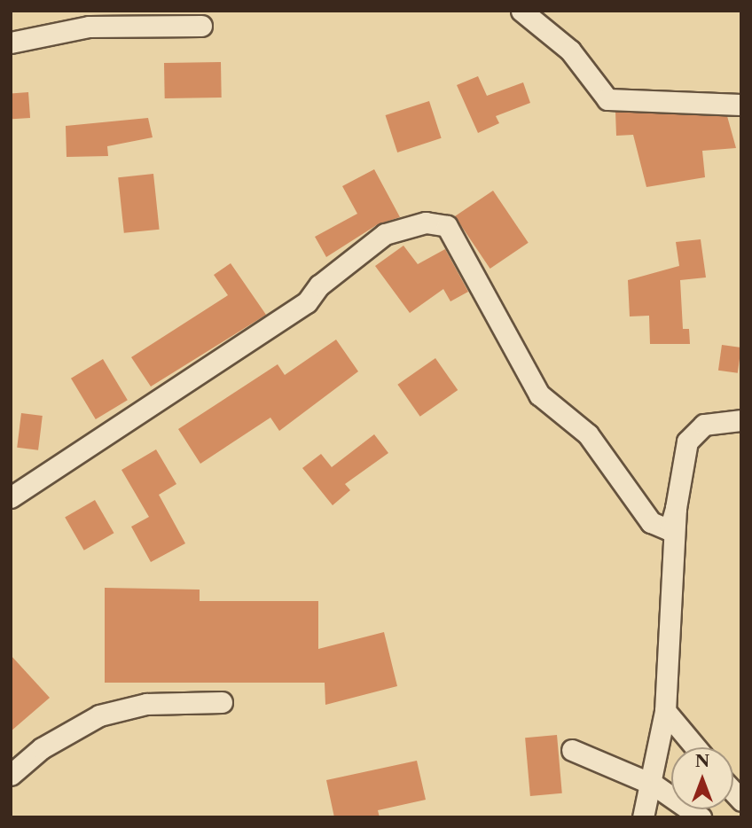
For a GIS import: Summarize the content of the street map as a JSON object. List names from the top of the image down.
{
  "north": "top"
}
